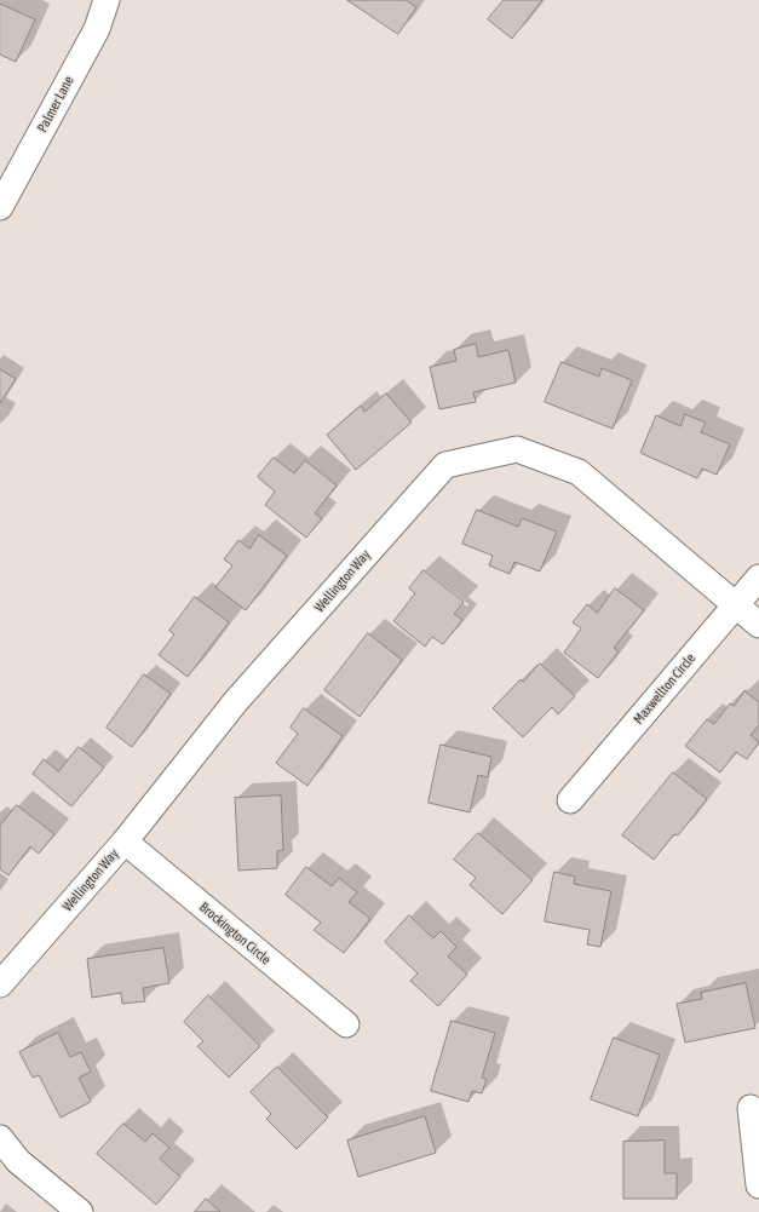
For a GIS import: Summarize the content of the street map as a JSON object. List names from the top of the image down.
{
  "streets": {
    "street": [
      "Palmer Lane",
      "Wellington Way",
      "Maxwellton Circle",
      "Brockington Circle"
    ]
  },
  "crossings": [
    ["Wellington Way", "Maxwellton Circle"],
    ["Wellington Way", "Brockington Circle"]
  ]
}
